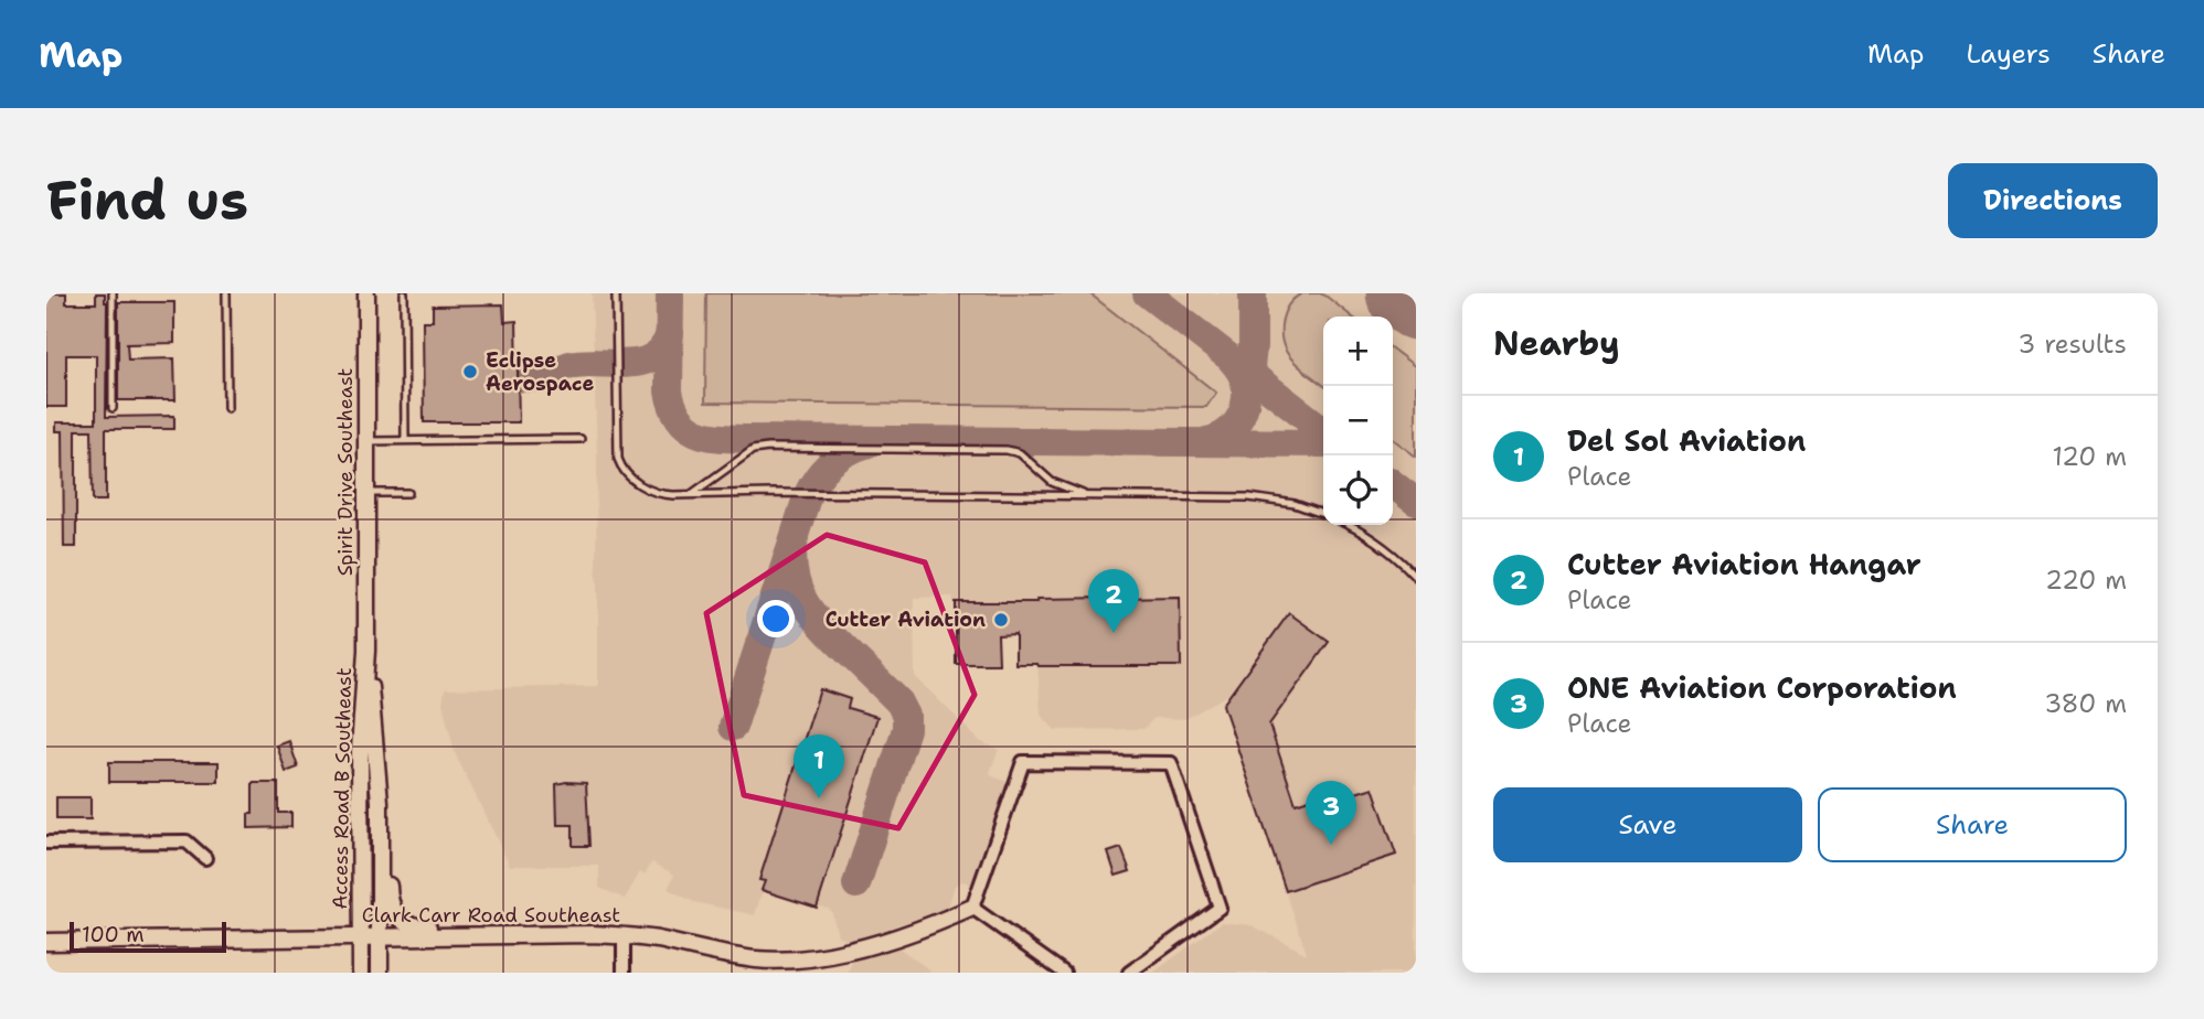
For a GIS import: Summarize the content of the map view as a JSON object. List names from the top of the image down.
{
  "streets": {
    "street": ["Spirit Drive Southeast", "Access Road B Southeast", "Clark Carr Road Southeast"]
  },
  "crossings": [
    ["Spirit Drive Southeast", "Access Road B Southeast"],
    ["Access Road B Southeast", "Clark Carr Road Southeast"]
  ],
  "places": ["Eclipse Aerospace", "Cutter Aviation"],
  "scale_bar": "100 m",
  "page": {
    "header": "Map",
    "nav": ["Map", "Layers", "Share"],
    "buttons": [
      "Directions",
      ["Save", "Share"]
    ],
    "title": "Find us",
    "heading": ["Nearby", "3 results"],
    "map_buttons": ["+", "−"],
    "list": [
      {
        "mark": "1",
        "name": "Del Sol Aviation",
        "note": "Place",
        "value": "120 m"
      },
      {
        "mark": "2",
        "name": "Cutter Aviation Hangar",
        "note": "Place",
        "value": "220 m"
      },
      {
        "mark": "3",
        "name": "ONE Aviation Corporation",
        "note": "Place",
        "value": "380 m"
      }
    ],
    "pins": ["2", "1", "3"],
    "scale": "100 m"
  }
}
